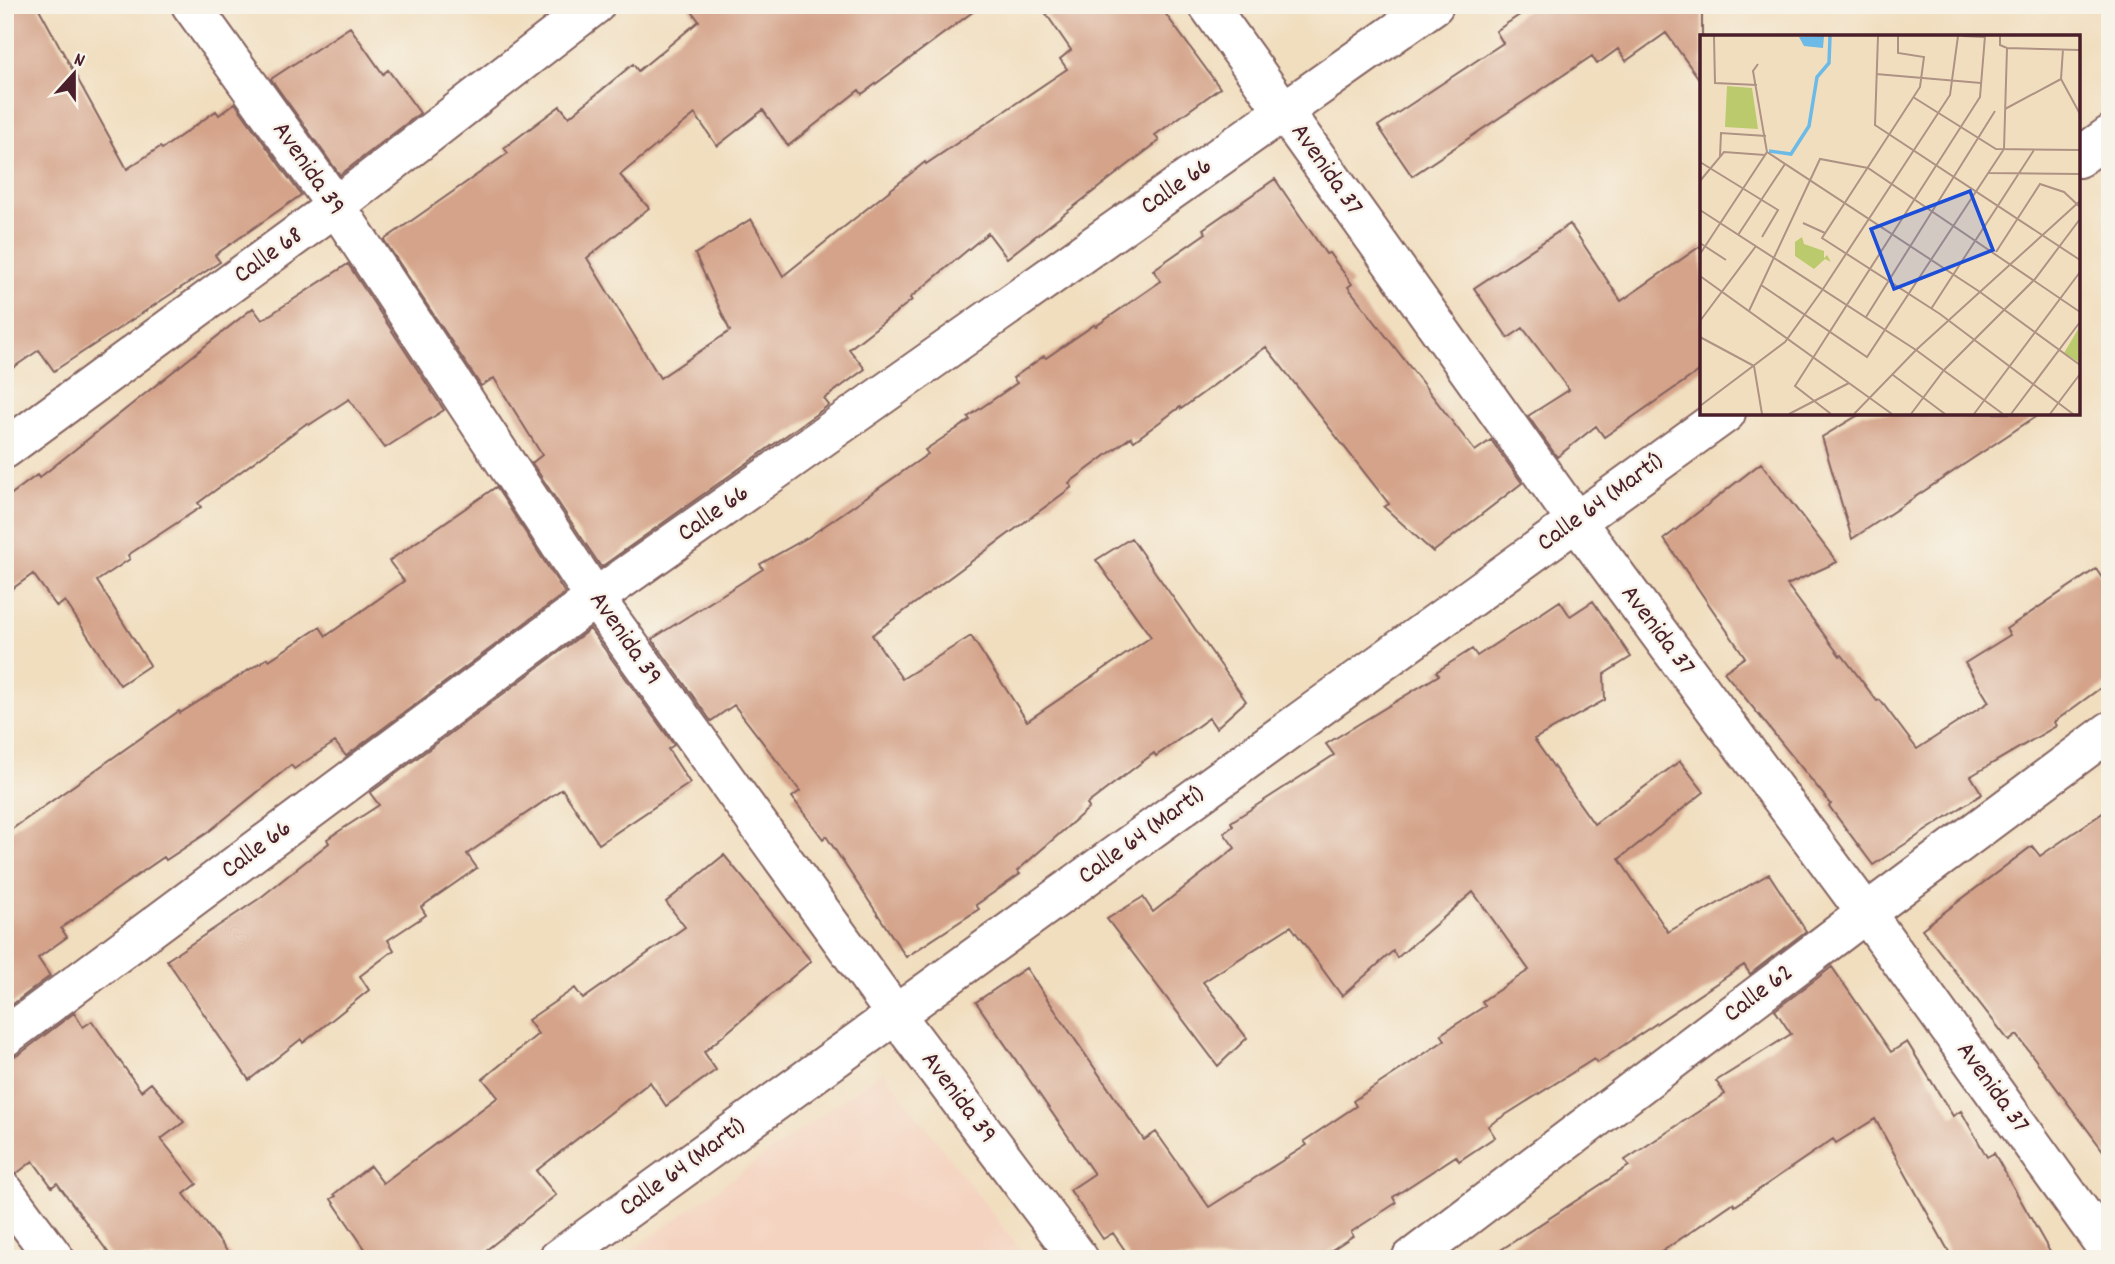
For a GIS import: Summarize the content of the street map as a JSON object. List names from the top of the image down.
{
  "streets": {
    "street": [
      "Avenida 39",
      "Avenida 37",
      "Calle 66",
      "Calle 68",
      "Calle 64 (Martí)",
      "Calle 62"
    ]
  },
  "crossings": [
    ["Avenida 39", "Calle 66"],
    ["Avenida 39", "Calle 68"],
    ["Avenida 39", "Calle 64 (Martí)"],
    ["Avenida 37", "Calle 66"],
    ["Avenida 37", "Calle 64 (Martí)"],
    ["Avenida 37", "Calle 62"]
  ],
  "north": "top"
}
